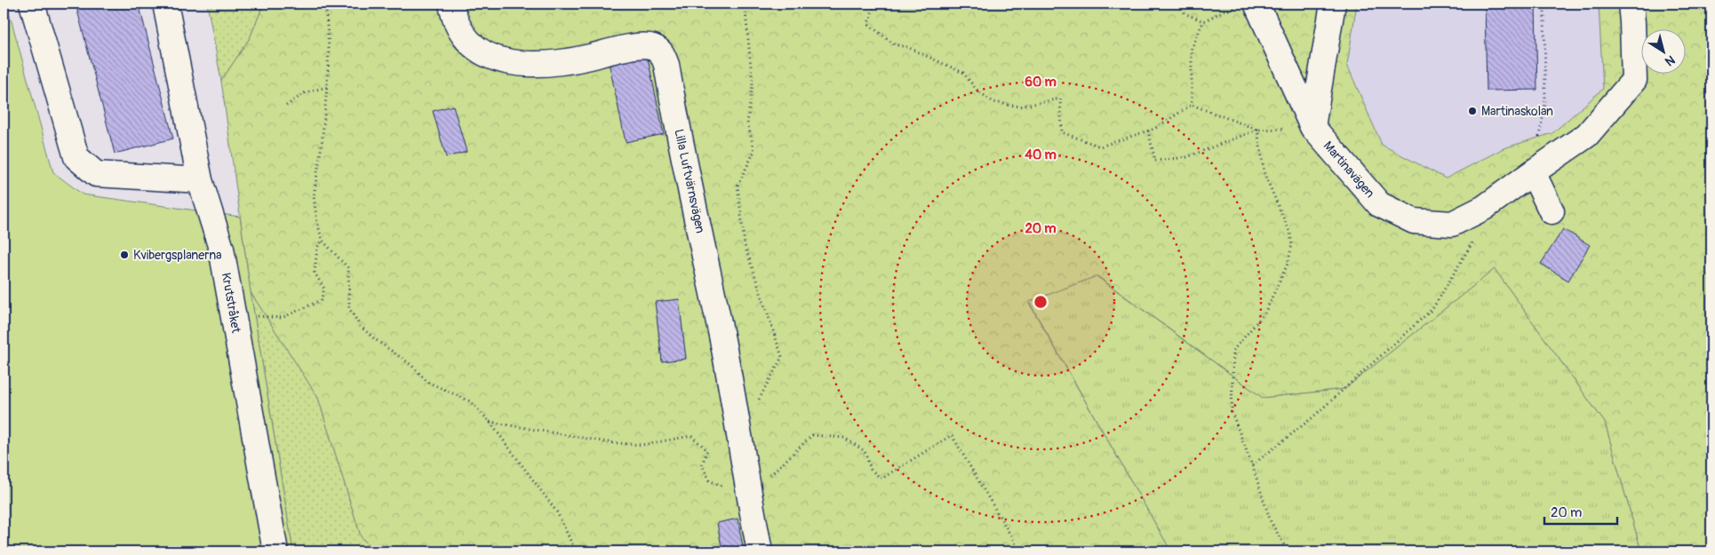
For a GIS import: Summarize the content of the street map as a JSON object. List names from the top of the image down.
{
  "streets": {
    "street": ["Martinavägen", "Lilla Luftvärnsvägen", "Krutstråket"]
  },
  "places": ["Martinaskolan", "Kvibergsplanerna"],
  "scale_bar": "20 m",
  "north": "bottom right",
  "rings": ["60 m", "40 m", "20 m"]
}
